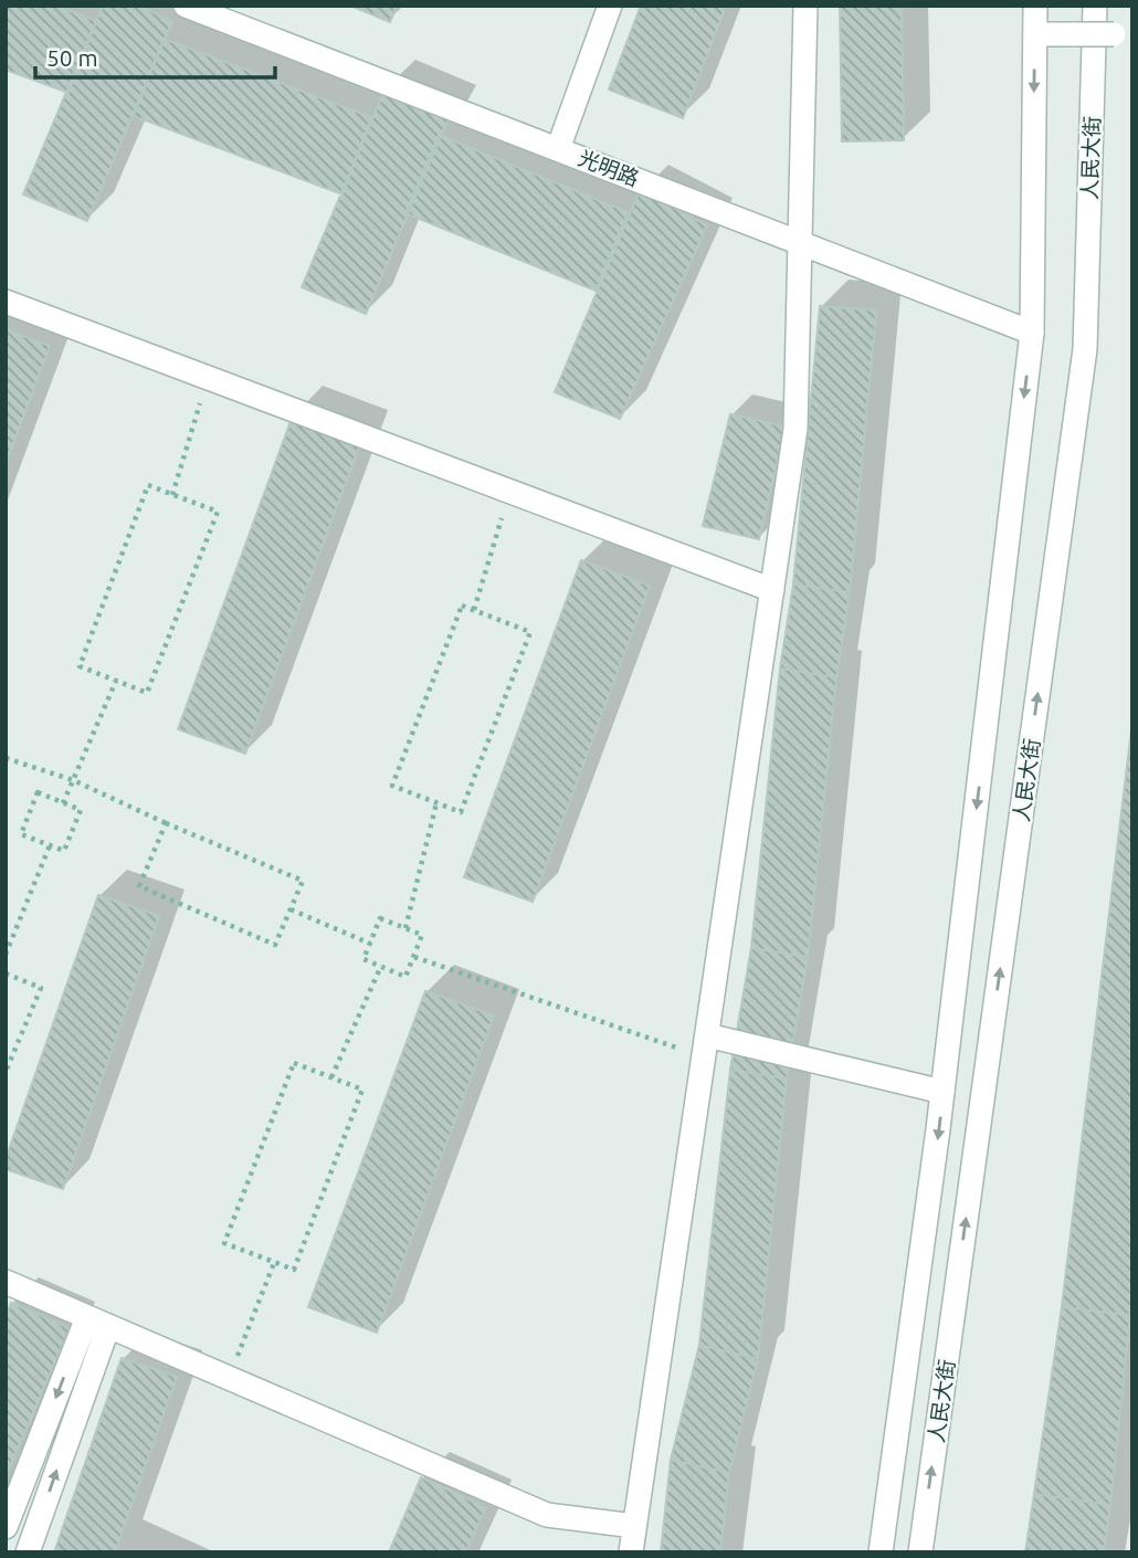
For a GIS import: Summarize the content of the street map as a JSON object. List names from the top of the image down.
{
  "streets": {
    "street": ["人民大街", "光明路"]
  },
  "crossings": [
    ["人民大街", "光明路"]
  ],
  "scale_bar": "50 m"
}
